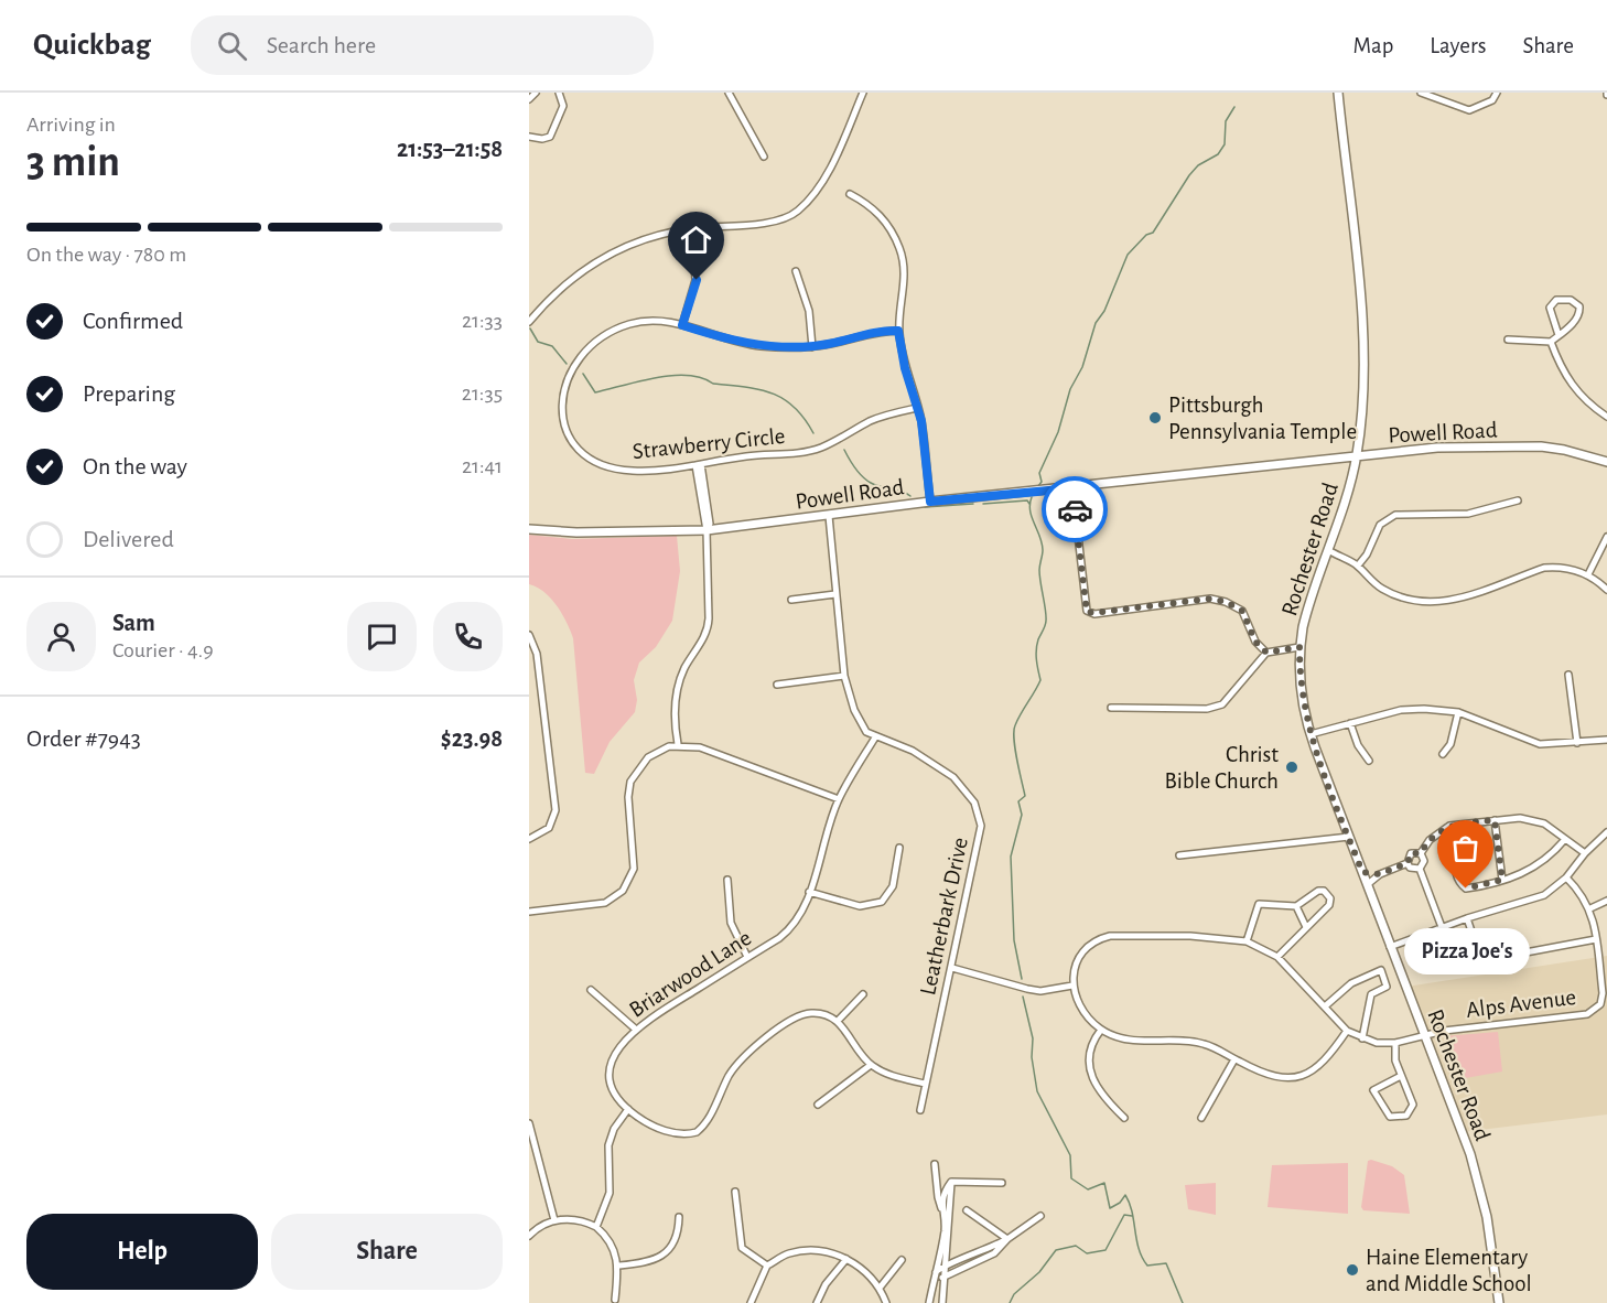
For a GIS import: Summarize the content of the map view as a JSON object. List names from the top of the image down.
{
  "streets": {
    "street": [
      "Powell Road",
      "Strawberry Circle",
      "Rochester Road",
      "Leatherbark Drive",
      "Briarwood Lane",
      "Alps Avenue"
    ]
  },
  "crossings": [
    ["Powell Road", "Rochester Road"],
    ["Powell Road", "Leatherbark Drive"],
    ["Rochester Road", "Alps Avenue"],
    ["Leatherbark Drive", "Briarwood Lane"]
  ],
  "places": [
    "Pittsburgh Pennsylvania Temple",
    "Christ Bible Church",
    "Pizza Joe's",
    "Haine Elementary and Middle School"
  ],
  "page": {
    "header": "Quickbag",
    "search": "Search here",
    "nav": ["Map", "Layers", "Share"],
    "heading": ["3 min", "Arriving in", "21:53–21:58"],
    "panel": [
      "Sam",
      "Courier · 4.9",
      "Order #7943",
      "$23.98"
    ],
    "bar": "On the way · 780 m",
    "list": [
      ["Confirmed", "21:33"],
      ["Preparing", "21:35"],
      ["On the way", "21:41"],
      "Delivered"
    ],
    "bubble": "Pizza Joe's",
    "buttons": ["Help", "Share"]
  }
}
